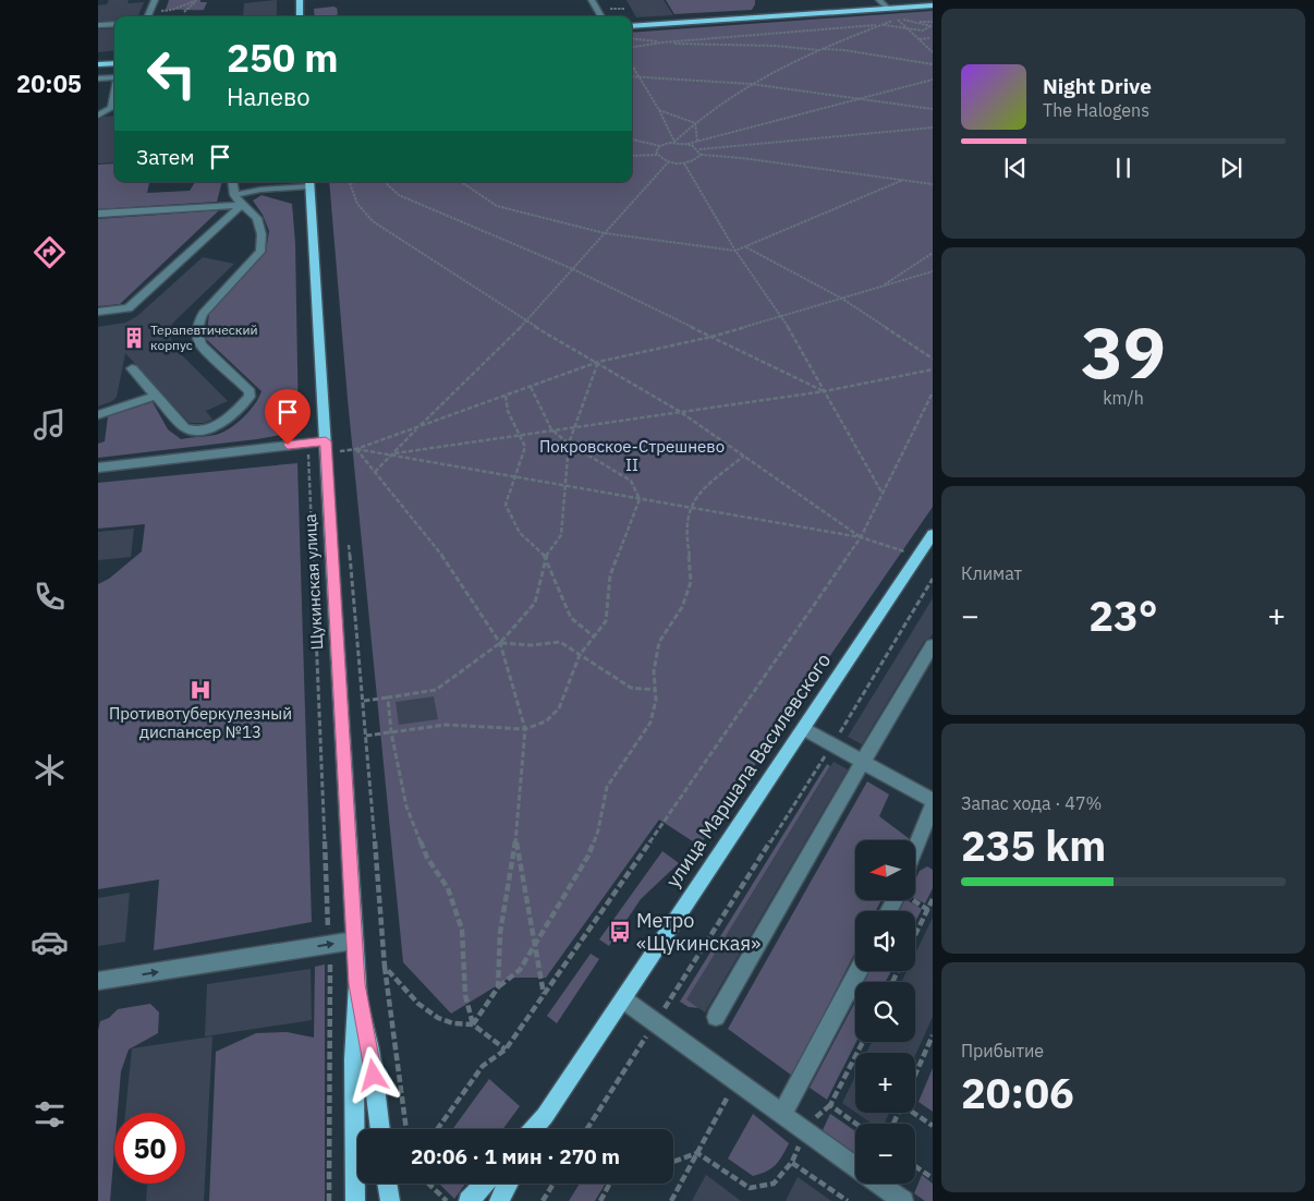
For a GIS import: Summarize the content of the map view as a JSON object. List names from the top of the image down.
{
  "streets": {
    "main road": ["Щукинская улица", "улица Маршала Василевского"]
  },
  "parks": ["Покровское-Стрешнево II"],
  "places": {
    "building": ["Терапевтический корпус"],
    "hospital": ["Противотуберкулезный диспансер №13"],
    "bus stop": ["Метро «Щукинская»"]
  },
  "north": "left",
  "page": {
    "tabs": "20:05",
    "turn": ["250 m", "Налево"],
    "song": ["Night Drive", "The Halogens"],
    "then": "Затем",
    "tile": [
      ["39", "km/h"],
      "Климат",
      ["Запас хода · 47%", "235 km"],
      ["Прибытие", "20:06"]
    ],
    "heat": ["−", "23°", "+"],
    "map_buttons": ["+", "−"],
    "limit": "50",
    "trip": "20:06 · 1 мин · 270 m"
  }
}
